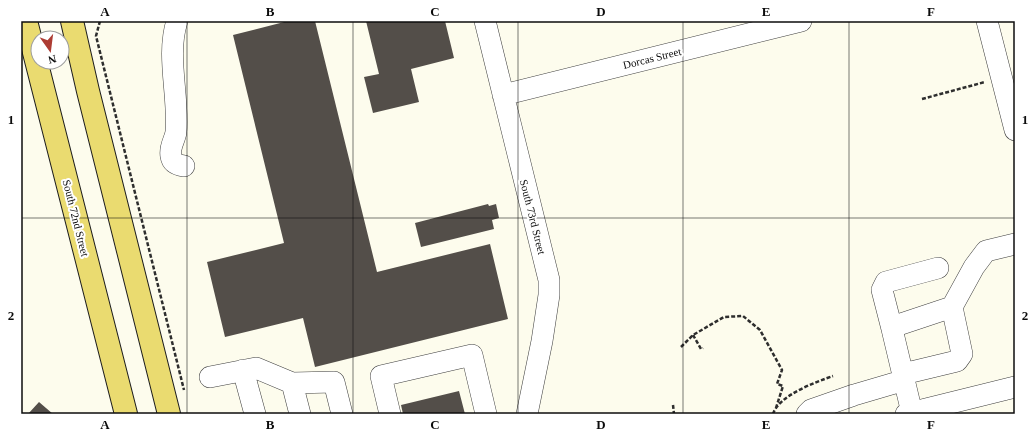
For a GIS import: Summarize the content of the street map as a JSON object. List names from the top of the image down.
{
  "streets": {
    "main road": ["South 72nd Street"],
    "street": ["Dorcas Street", "South 73rd Street"]
  },
  "crossings": [
    ["Dorcas Street", "South 73rd Street"]
  ],
  "north": "bottom",
  "grid": {
    "columns": [
      "A",
      "B",
      "C",
      "D",
      "E",
      "F"
    ],
    "rows": ["1", "2"]
  }
}
